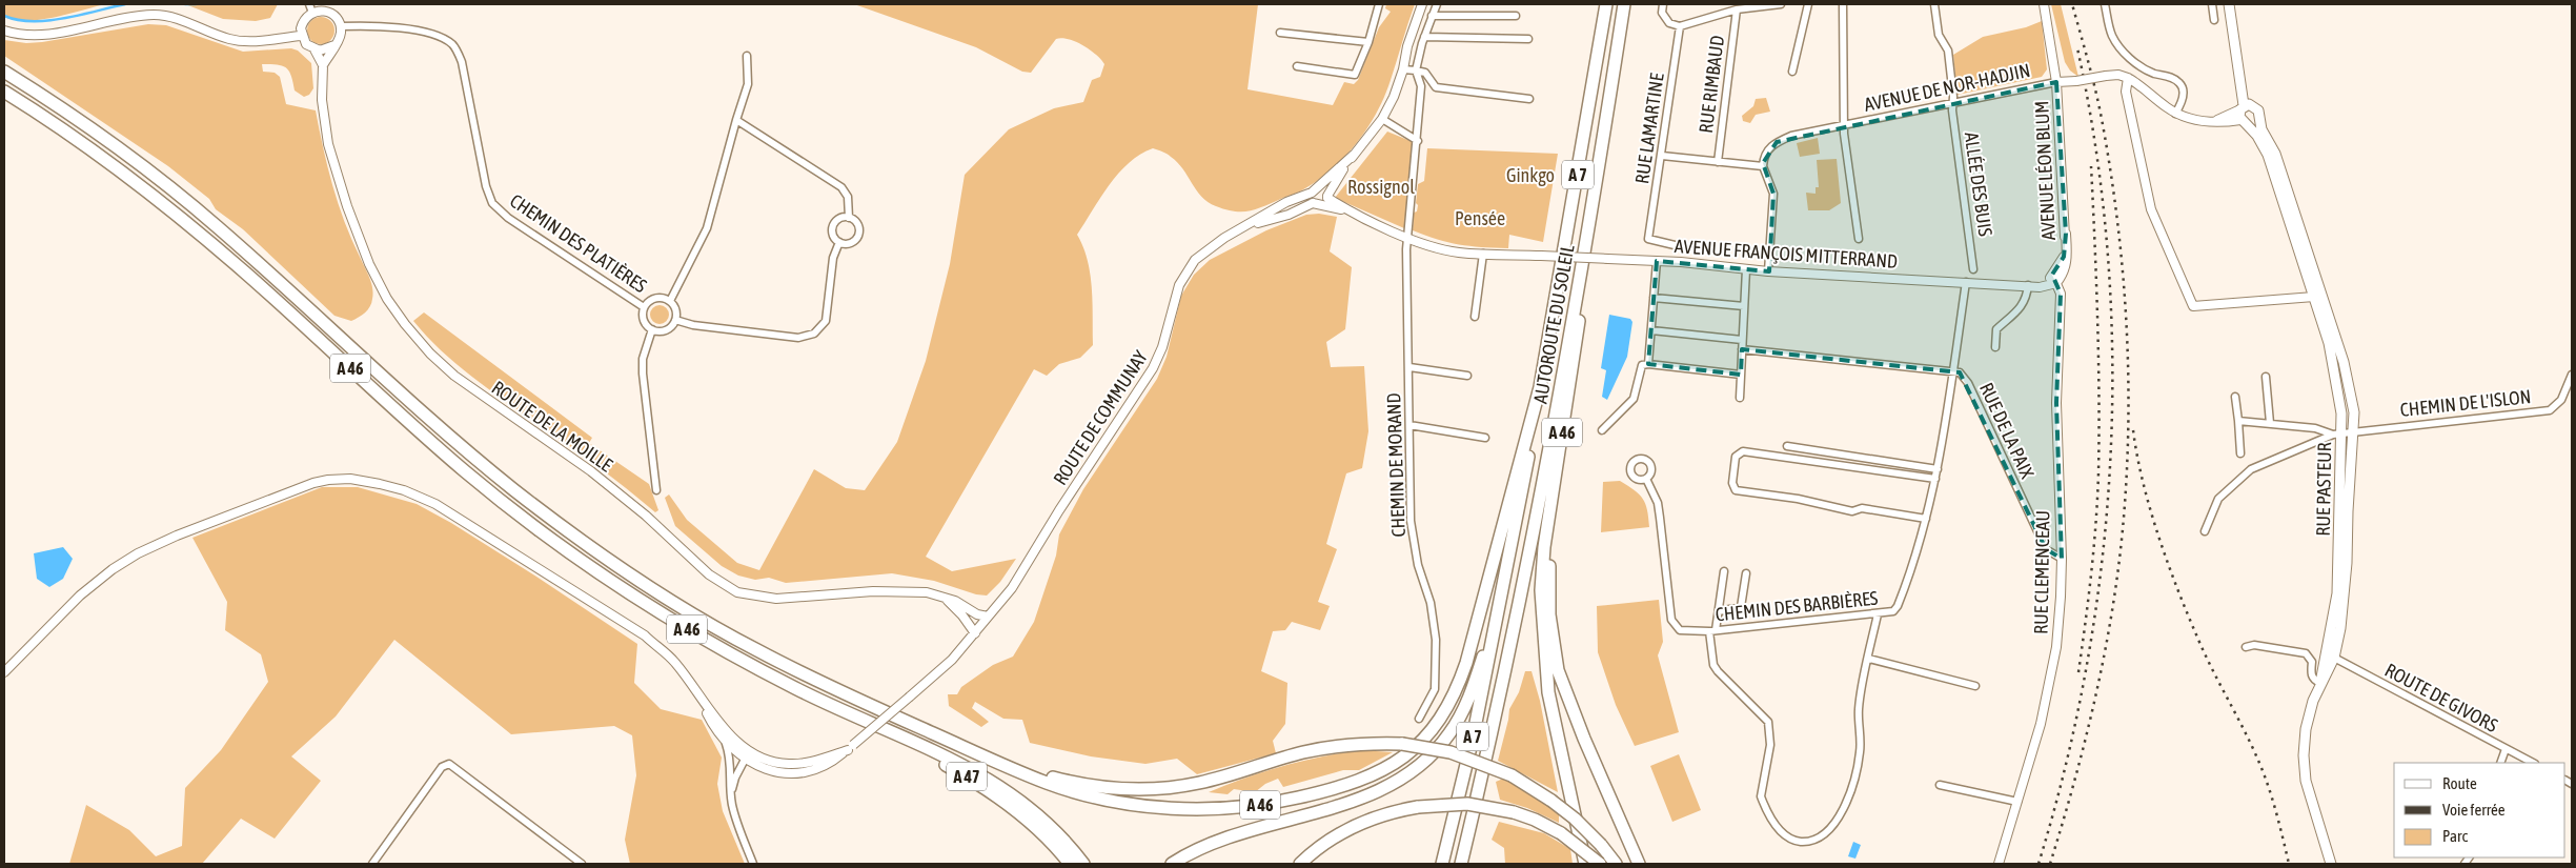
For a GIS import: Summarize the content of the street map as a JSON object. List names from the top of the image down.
{
  "streets": {
    "highway": [
      "A 7",
      "AUTOROUTE DU SOLEIL",
      "A 46",
      "A 47"
    ],
    "main road": ["RUE PASTEUR"],
    "street": [
      "RUE RIMBAUD",
      "AVENUE DE NOR-HADJIN",
      "RUE LAMARTINE",
      "AVENUE LÉON BLUM",
      "ALLÉE DES BUIS",
      "CHEMIN DES PLATIÈRES",
      "AVENUE FRANÇOIS MITTERRAND",
      "CHEMIN DE L'ISLON",
      "ROUTE DE COMMUNAY",
      "ROUTE DE LA MOILLE",
      "RUE DE LA PAIX",
      "CHEMIN DE MORAND",
      "RUE CLEMENCEAU",
      "CHEMIN DES BARBIÈRES",
      "ROUTE DE GIVORS"
    ]
  },
  "crossings": [
    ["AVENUE DE NOR-HADJIN", "AVENUE LÉON BLUM"],
    ["AVENUE DE NOR-HADJIN", "ALLÉE DES BUIS"],
    ["AVENUE LÉON BLUM", "AVENUE FRANÇOIS MITTERRAND"],
    ["AVENUE LÉON BLUM", "RUE CLEMENCEAU"],
    ["CHEMIN DES PLATIÈRES", "ROUTE DE LA MOILLE"],
    ["AVENUE FRANÇOIS MITTERRAND", "RUE CLEMENCEAU"],
    ["AVENUE FRANÇOIS MITTERRAND", "CHEMIN DES BARBIÈRES"],
    ["AUTOROUTE DU SOLEIL", "A 46"],
    ["A 46", "A 47"],
    ["CHEMIN DE L'ISLON", "RUE PASTEUR"],
    ["ROUTE DE COMMUNAY", "ROUTE DE LA MOILLE"],
    ["RUE DE LA PAIX", "RUE CLEMENCEAU"],
    ["RUE DE LA PAIX", "CHEMIN DES BARBIÈRES"],
    ["RUE PASTEUR", "ROUTE DE GIVORS"]
  ],
  "parks": ["Ginkgo", "Rossignol", "Pensée"],
  "legend": ["Route", "Voie ferrée", "Parc"]
}
